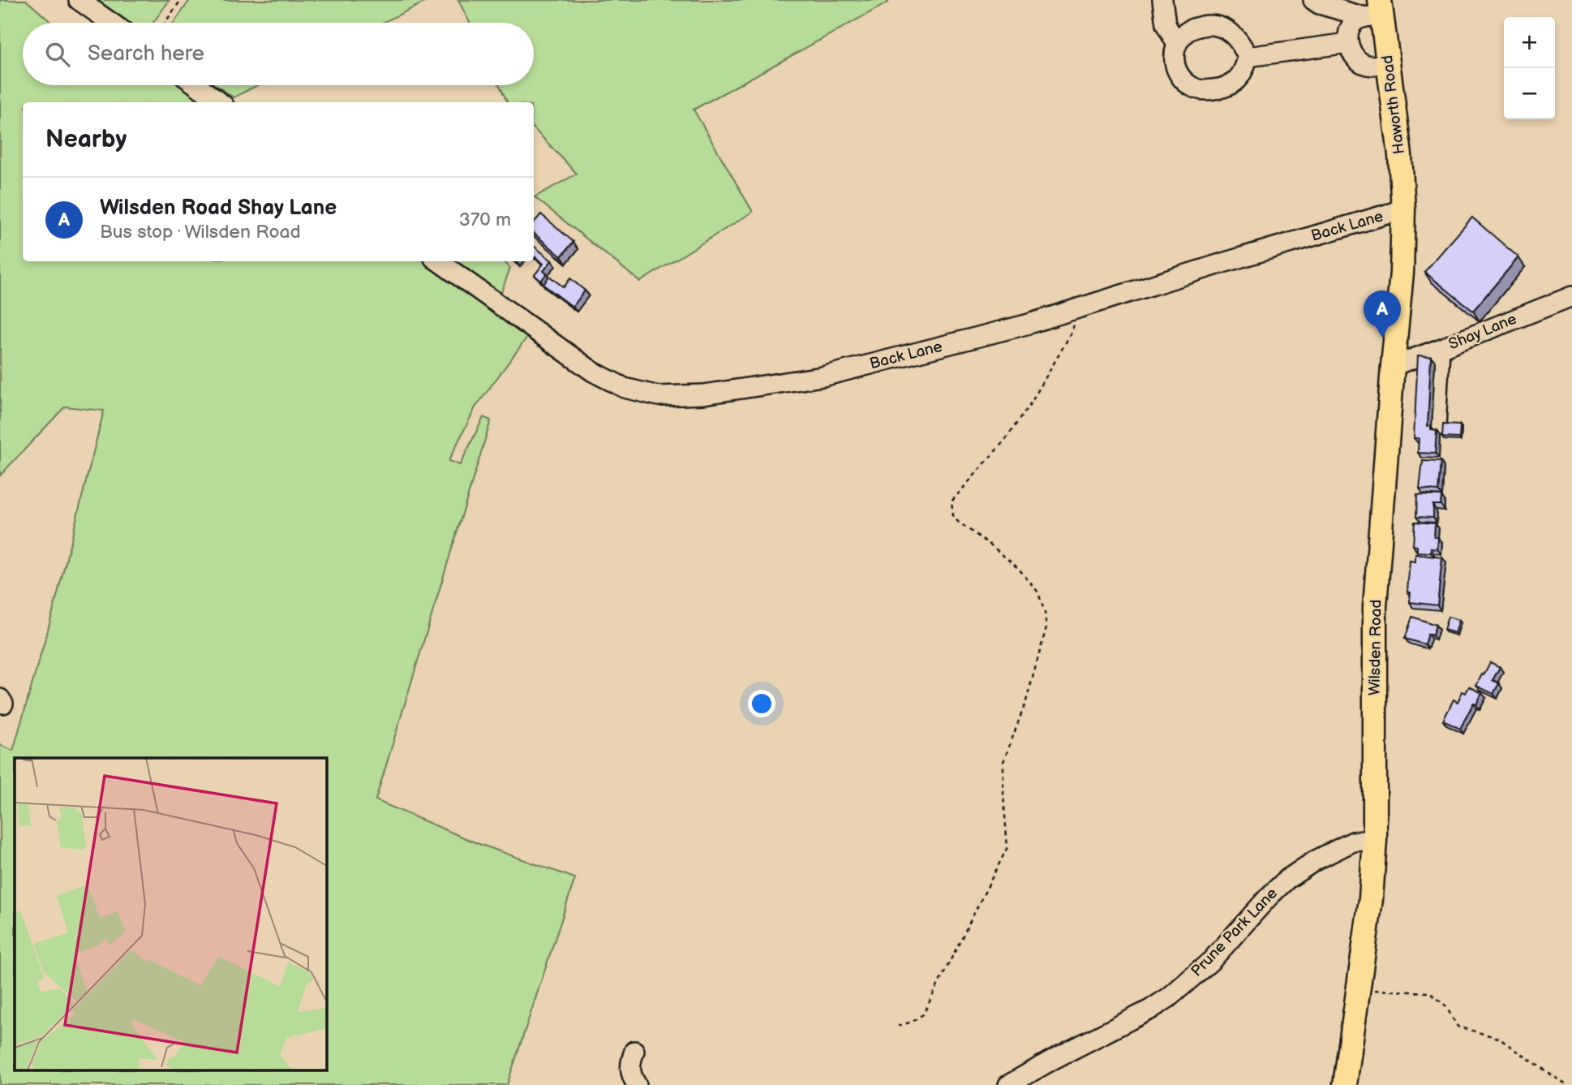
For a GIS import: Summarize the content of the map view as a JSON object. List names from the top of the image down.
{
  "streets": {
    "main road": ["Haworth Road", "Wilsden Road"],
    "street": ["Back Lane", "Shay Lane", "Prune Park Lane"]
  },
  "crossings": [
    ["Haworth Road", "Back Lane"],
    ["Haworth Road", "Wilsden Road"],
    ["Back Lane", "Wilsden Road"],
    ["Shay Lane", "Wilsden Road"],
    ["Wilsden Road", "Prune Park Lane"]
  ],
  "page": {
    "map_buttons": ["+", "−"],
    "search": "Search here",
    "heading": "Nearby",
    "list": [
      {
        "mark": "A",
        "name": "Wilsden Road Shay Lane",
        "note": "Bus stop · Wilsden Road",
        "value": "370 m"
      }
    ],
    "pins": "A"
  }
}
